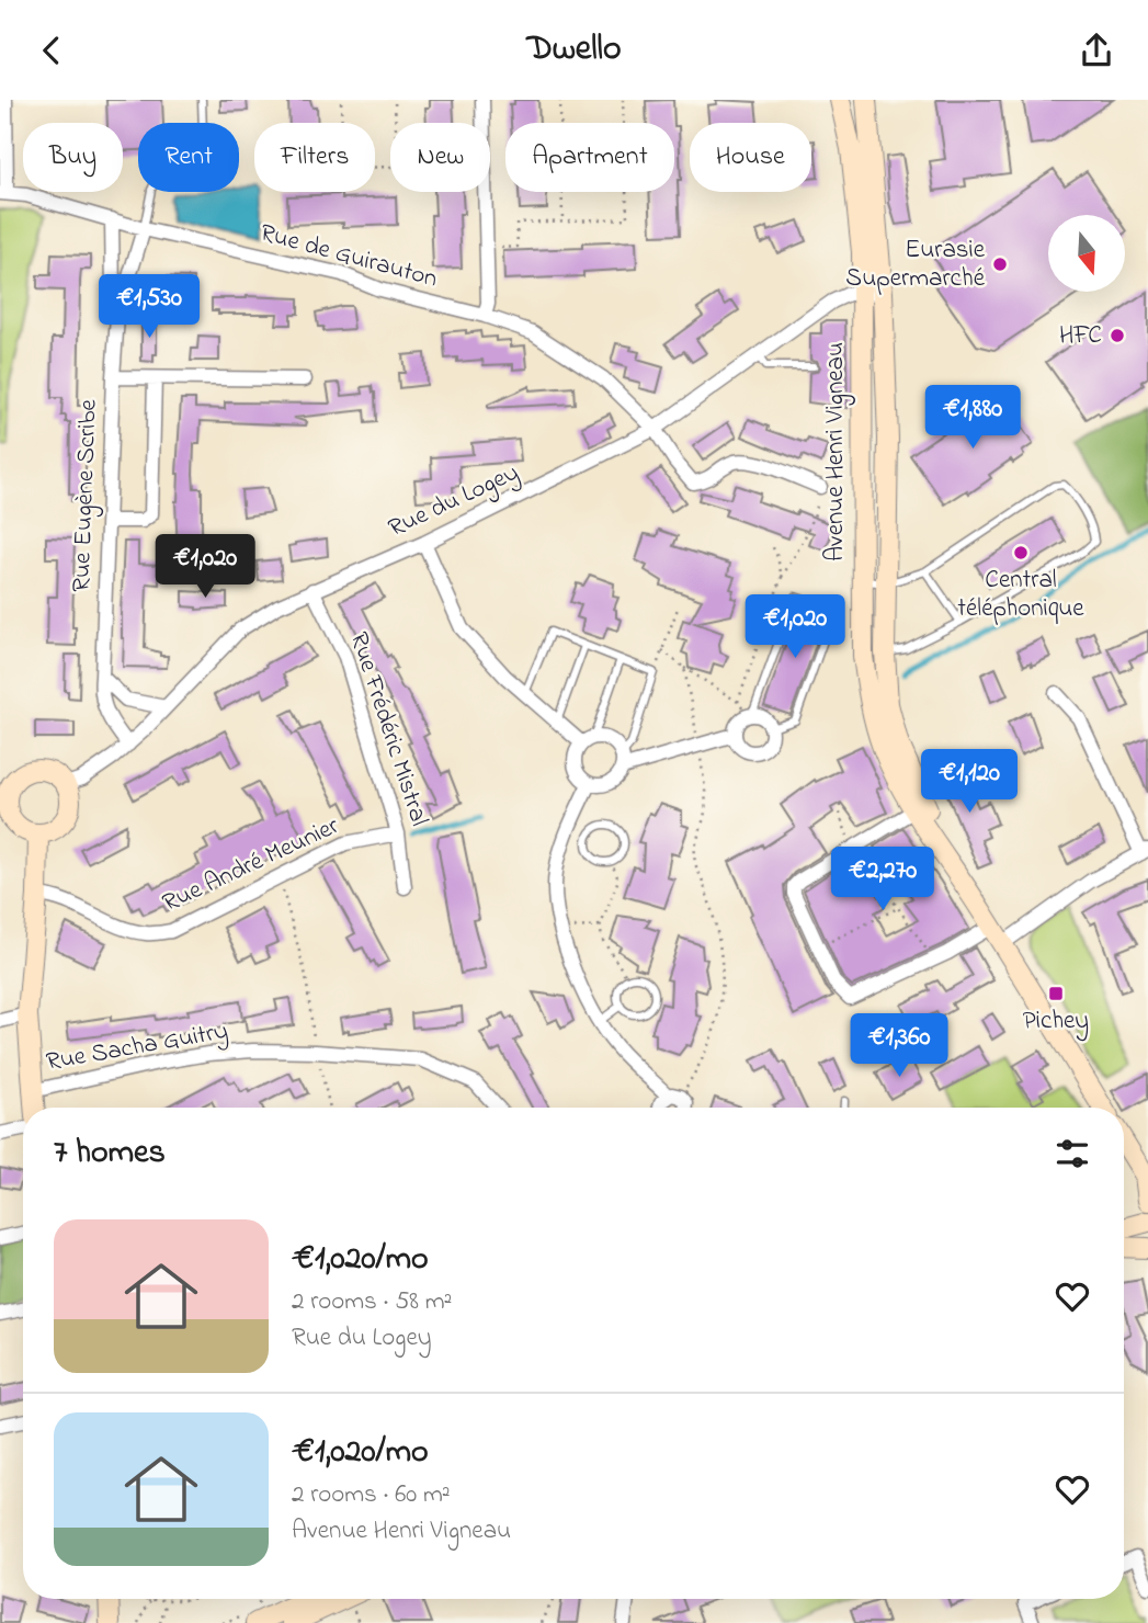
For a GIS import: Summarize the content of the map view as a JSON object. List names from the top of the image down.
{
  "streets": {
    "street": [
      "Rue de Guirauton",
      "Avenue Henri Vigneau",
      "Rue Eugène Scribe",
      "Rue du Logey",
      "Rue Frédéric Mistral",
      "Rue André Meunier",
      "Rue Sacha Guitry"
    ]
  },
  "crossings": [
    ["Rue de Guirauton", "Rue Eugène Scribe"],
    ["Rue de Guirauton", "Rue du Logey"],
    ["Avenue Henri Vigneau", "Rue du Logey"],
    ["Rue Eugène Scribe", "Rue du Logey"],
    ["Rue du Logey", "Rue Frédéric Mistral"],
    ["Rue Frédéric Mistral", "Rue André Meunier"]
  ],
  "places": {
    "other": ["Eurasie Supermarché", "HFC", "Central téléphonique"],
    "transit": ["Pichey"]
  },
  "north": "bottom",
  "page": {
    "header": "Dwello",
    "chip": [
      "Buy",
      "Rent",
      "Filters",
      "New",
      "Apartment",
      "House"
    ],
    "price": [
      "€1,530",
      "€1,880",
      "€1,020",
      "€1,020",
      "€1,120",
      "€2,270",
      "€1,360"
    ],
    "heading": "7 homes",
    "list": [
      {
        "name": "€1,020/mo",
        "note": "2 rooms · 58 m² · Rue du Logey"
      },
      {
        "name": "€1,020/mo",
        "note": "2 rooms · 60 m² · Avenue Henri Vigneau"
      }
    ]
  }
}
